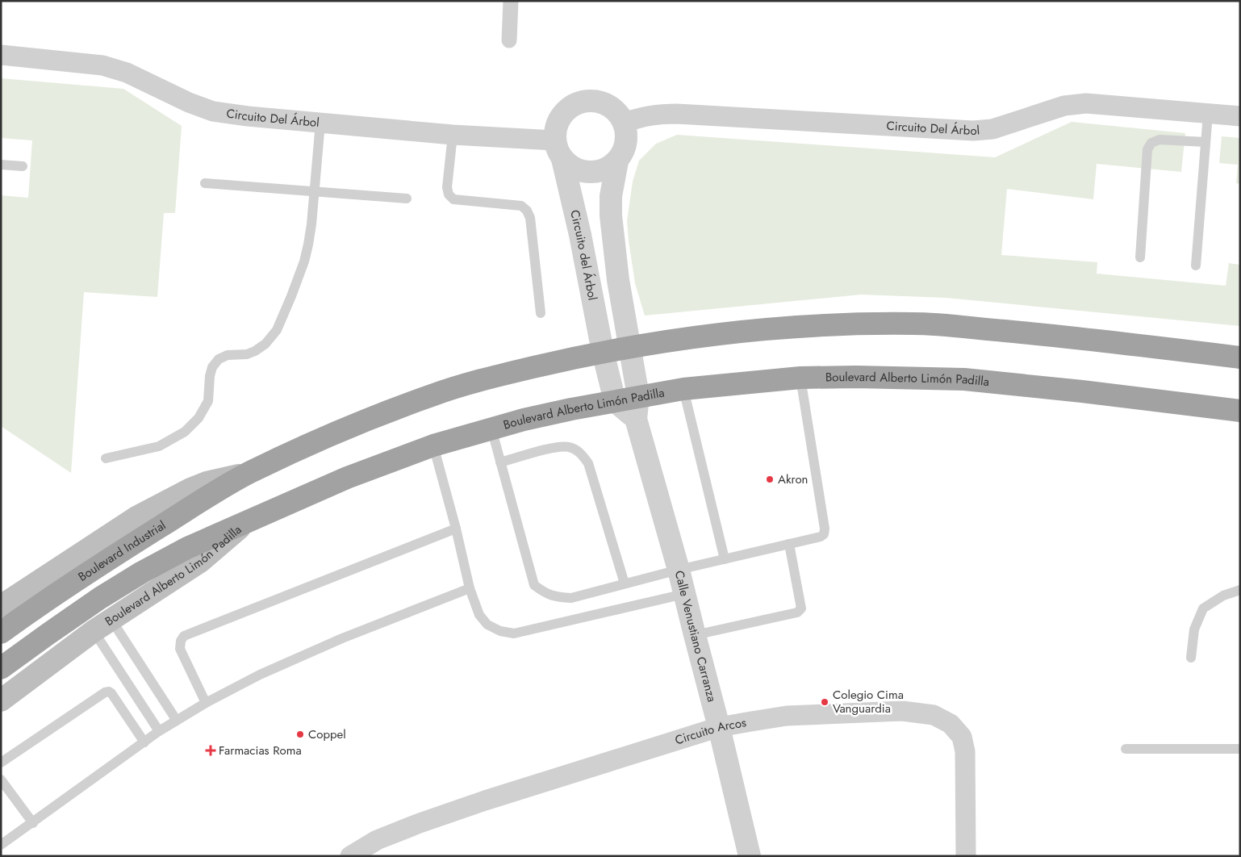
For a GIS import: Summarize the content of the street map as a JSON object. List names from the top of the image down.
{
  "streets": {
    "highway": ["Boulevard Alberto Limón Padilla", "Boulevard Industrial"],
    "street": [
      "Circuito Del Árbol",
      "Circuito del Árbol",
      "Calle Venustiano Carranza",
      "Circuito Arcos"
    ]
  },
  "crossings": [
    ["Circuito Del Árbol", "Circuito del Árbol"],
    ["Boulevard Alberto Limón Padilla", "Calle Venustiano Carranza"],
    ["Calle Venustiano Carranza", "Circuito Arcos"]
  ],
  "places": {
    "other": ["Akron", "Colegio Cima Vanguardia", "Coppel"],
    "health": ["Farmacias Roma"]
  }
}
